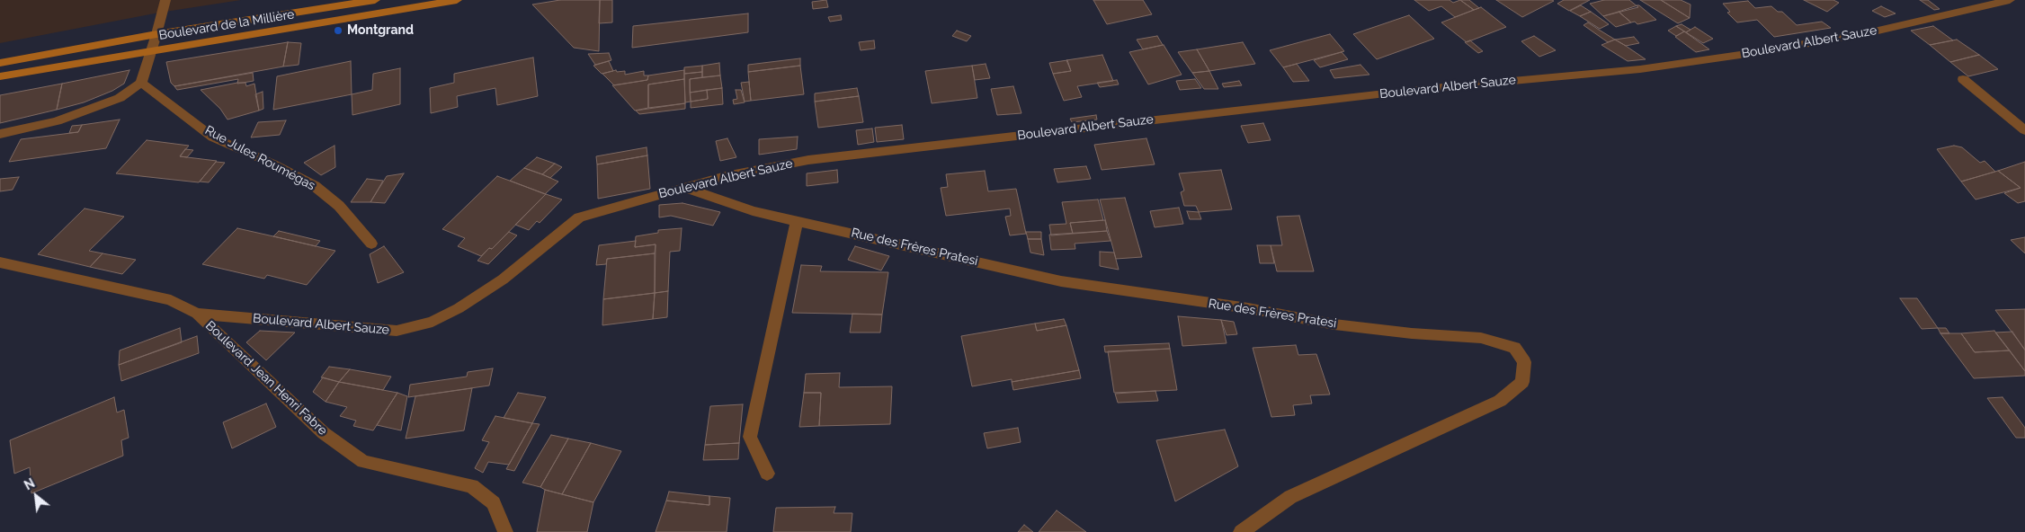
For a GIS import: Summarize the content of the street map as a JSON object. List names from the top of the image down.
{
  "streets": {
    "main road": ["Boulevard de la Millière"],
    "street": [
      "Boulevard Albert Sauze",
      "Rue Jules Roumégas",
      "Rue des Frères Pratesi",
      "Boulevard Jean Henri Fabre"
    ]
  },
  "crossings": [
    ["Boulevard Albert Sauze", "Rue des Frères Pratesi"],
    ["Boulevard Albert Sauze", "Boulevard Jean Henri Fabre"]
  ],
  "places": ["Montgrand"],
  "north": "top left"
}
